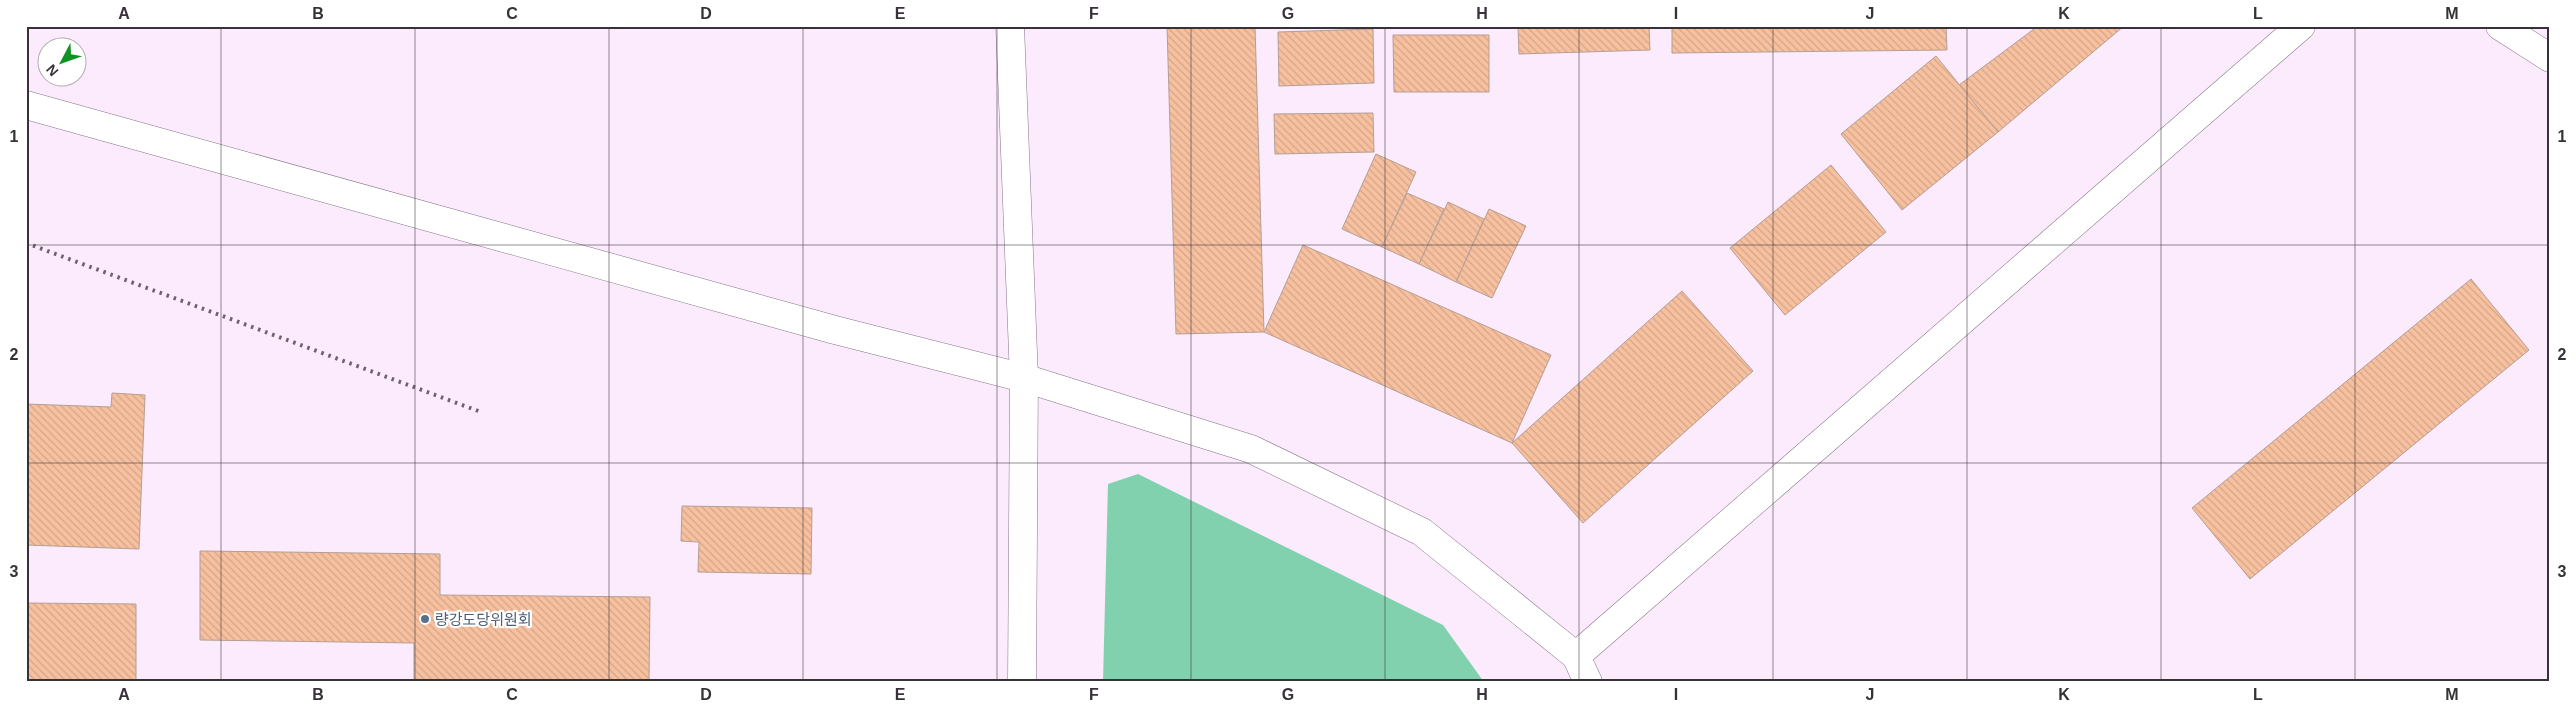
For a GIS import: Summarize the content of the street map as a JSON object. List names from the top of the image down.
{
  "places": ["량강도당위원회"],
  "north": "bottom left",
  "grid": {
    "columns": [
      "A",
      "B",
      "C",
      "D",
      "E",
      "F",
      "G",
      "H",
      "I",
      "J",
      "K",
      "L",
      "M"
    ],
    "rows": ["1", "2", "3"]
  }
}
